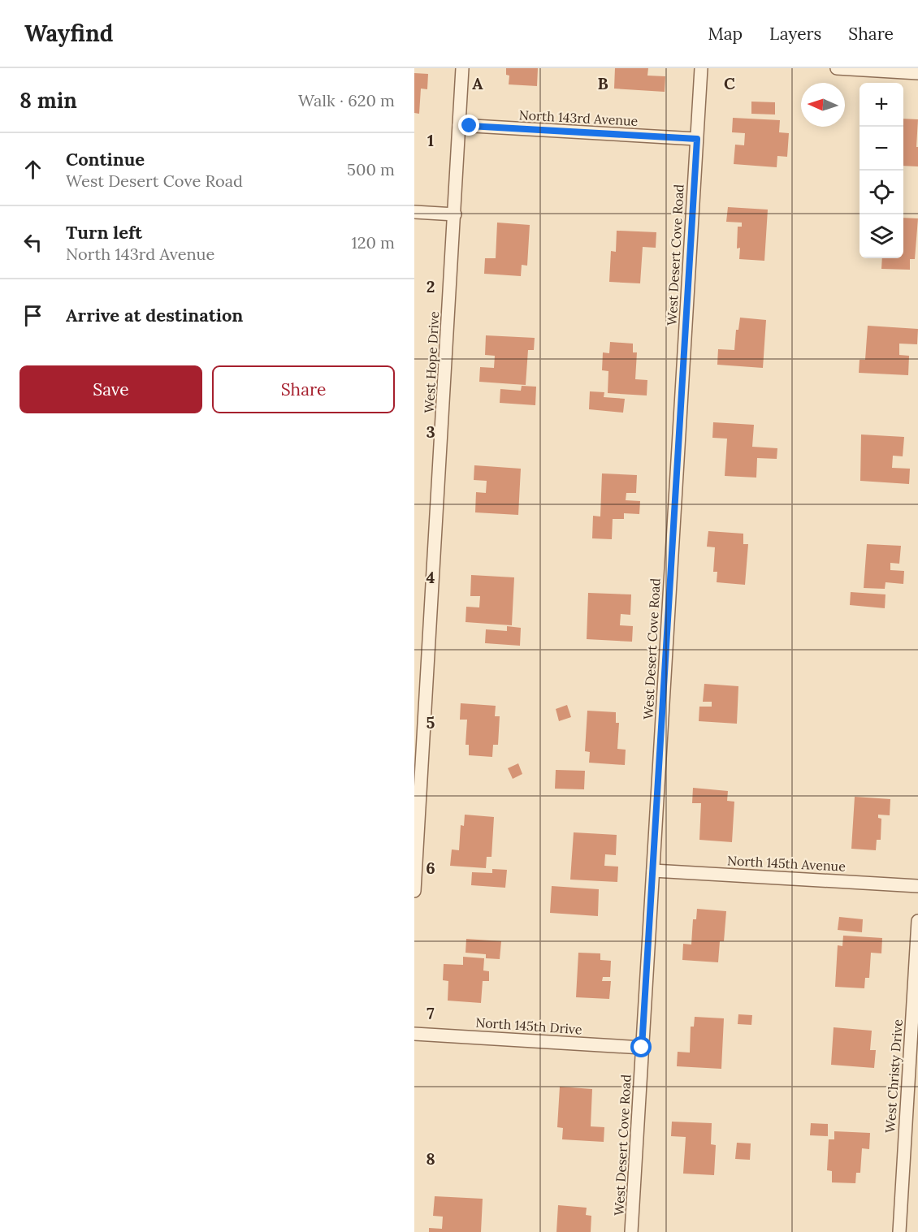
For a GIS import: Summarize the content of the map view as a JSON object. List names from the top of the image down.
{
  "streets": {
    "street": [
      "North 143rd Avenue",
      "West Desert Cove Road",
      "West Hope Drive",
      "North 145th Avenue",
      "North 145th Drive",
      "West Christy Drive"
    ]
  },
  "crossings": [
    ["North 143rd Avenue", "West Desert Cove Road"],
    ["North 143rd Avenue", "West Hope Drive"],
    ["West Desert Cove Road", "North 145th Avenue"],
    ["West Desert Cove Road", "North 145th Drive"]
  ],
  "north": "left",
  "page": {
    "header": "Wayfind",
    "nav": ["Map", "Layers", "Share"],
    "heading": ["8 min", "Walk · 620 m"],
    "map_buttons": ["+", "−"],
    "list": [
      ["Continue", "West Desert Cove Road", "500 m"],
      ["Turn left", "North 143rd Avenue", "120 m"],
      "Arrive at destination"
    ],
    "buttons": ["Save", "Share"]
  },
  "grid": {
    "columns": ["A", "B", "C"],
    "rows": [
      "1",
      "2",
      "3",
      "4",
      "5",
      "6",
      "7",
      "8"
    ]
  }
}
